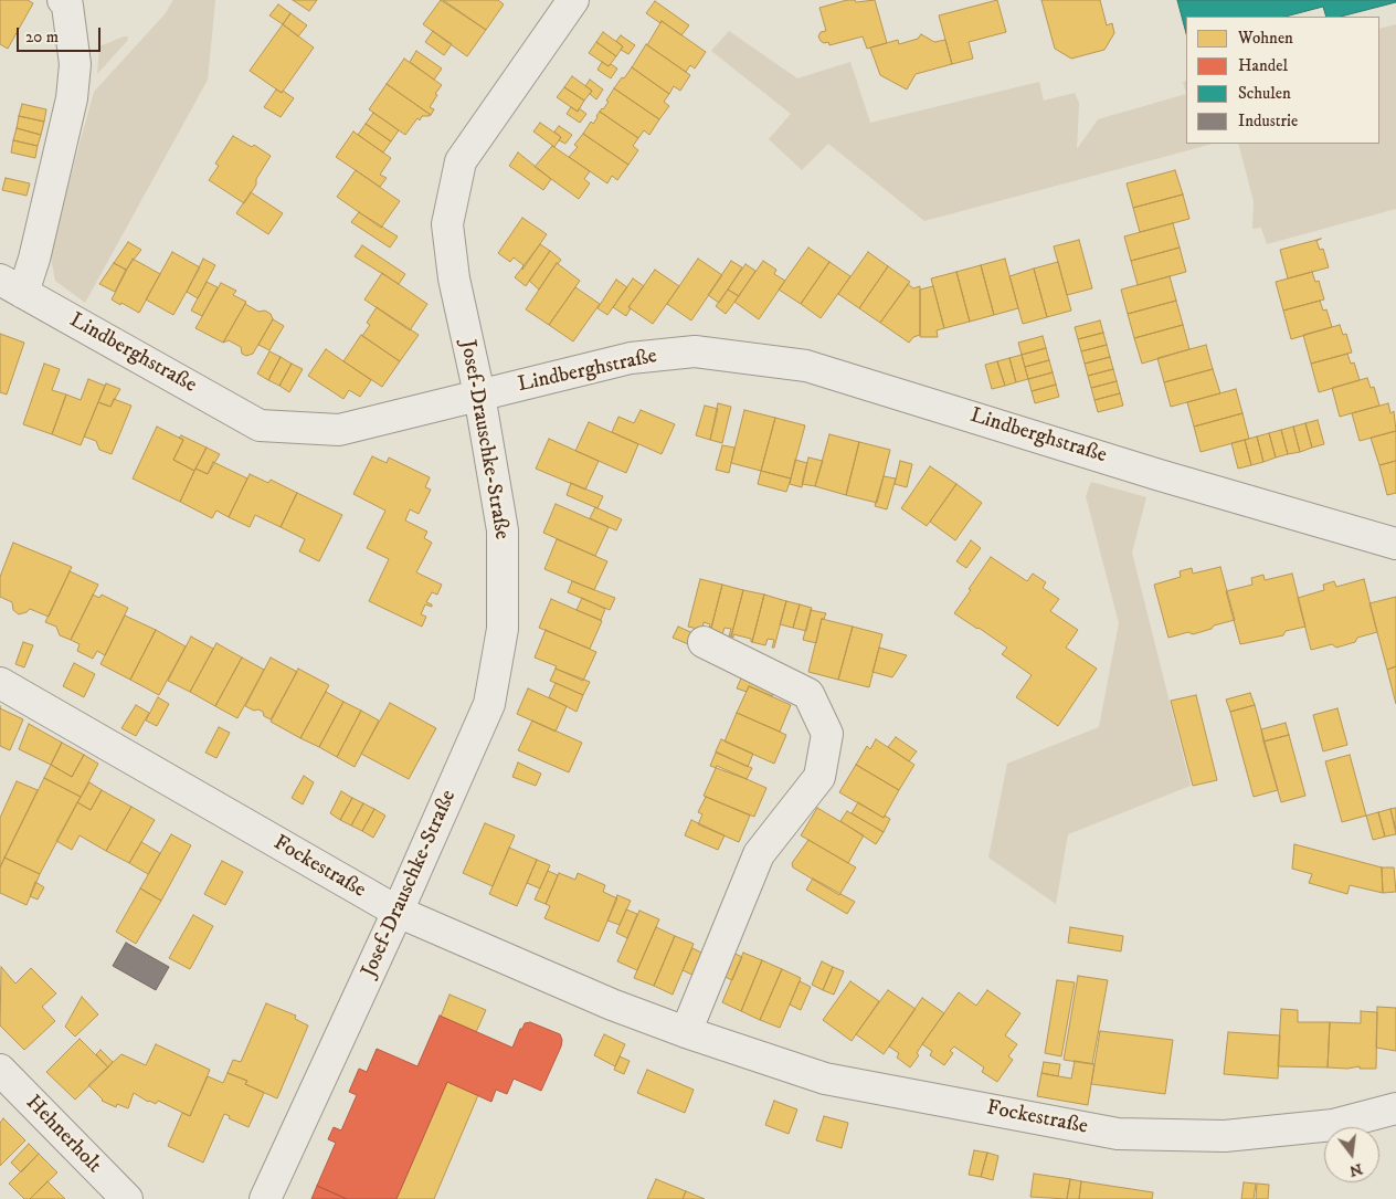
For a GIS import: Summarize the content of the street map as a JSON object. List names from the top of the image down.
{
  "streets": {
    "street": [
      "Lindberghstraße",
      "Josef-Drauschke-Straße",
      "Fockestraße",
      "Hehnerholt"
    ]
  },
  "crossings": [
    ["Lindberghstraße", "Josef-Drauschke-Straße"],
    ["Josef-Drauschke-Straße", "Fockestraße"]
  ],
  "legend": [
    "Wohnen",
    "Handel",
    "Schulen",
    "Industrie"
  ],
  "scale_bar": "20 m",
  "north": "bottom"
}
